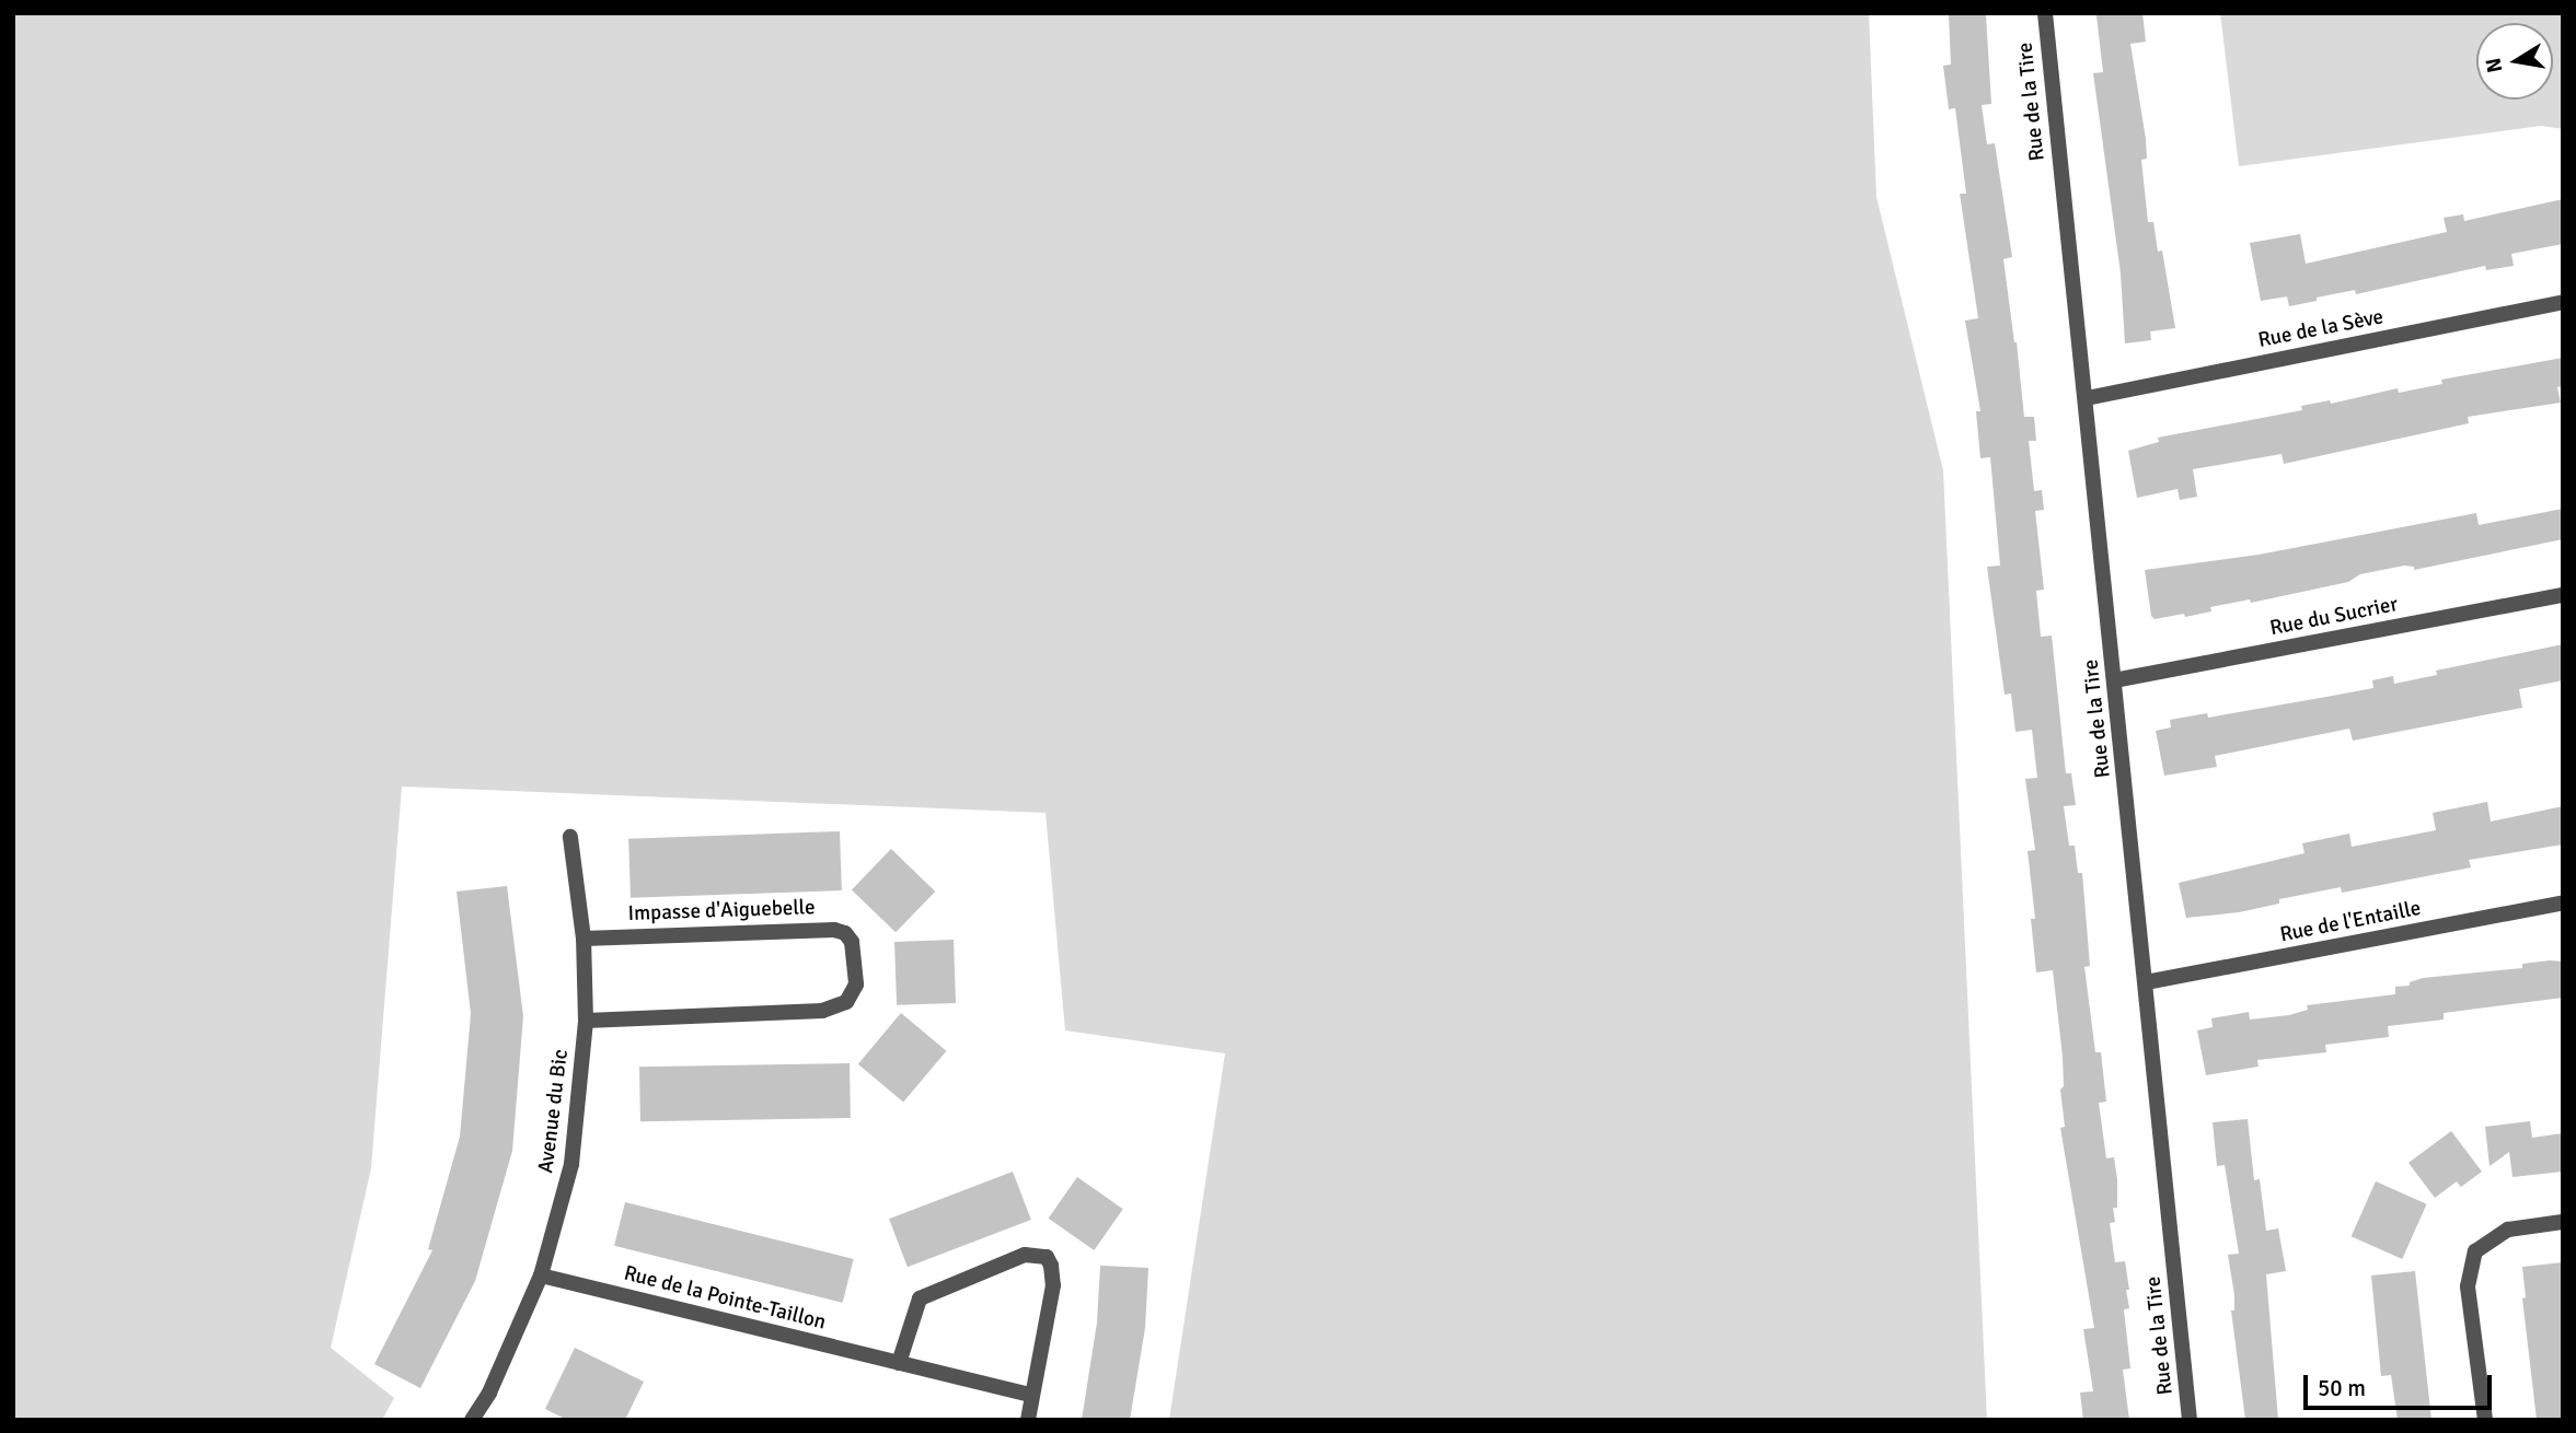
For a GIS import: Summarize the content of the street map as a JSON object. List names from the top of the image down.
{
  "streets": {
    "street": [
      "Rue de la Tire",
      "Rue de la Sève",
      "Rue du Sucrier",
      "Impasse d'Aiguebelle",
      "Rue de l'Entaille",
      "Avenue du Bic",
      "Rue de la Pointe-Taillon"
    ]
  },
  "crossings": [
    ["Rue de la Tire", "Rue de la Sève"],
    ["Rue de la Tire", "Rue du Sucrier"],
    ["Rue de la Tire", "Rue de l'Entaille"],
    ["Impasse d'Aiguebelle", "Avenue du Bic"],
    ["Avenue du Bic", "Rue de la Pointe-Taillon"]
  ],
  "scale_bar": "50 m",
  "north": "left"
}
